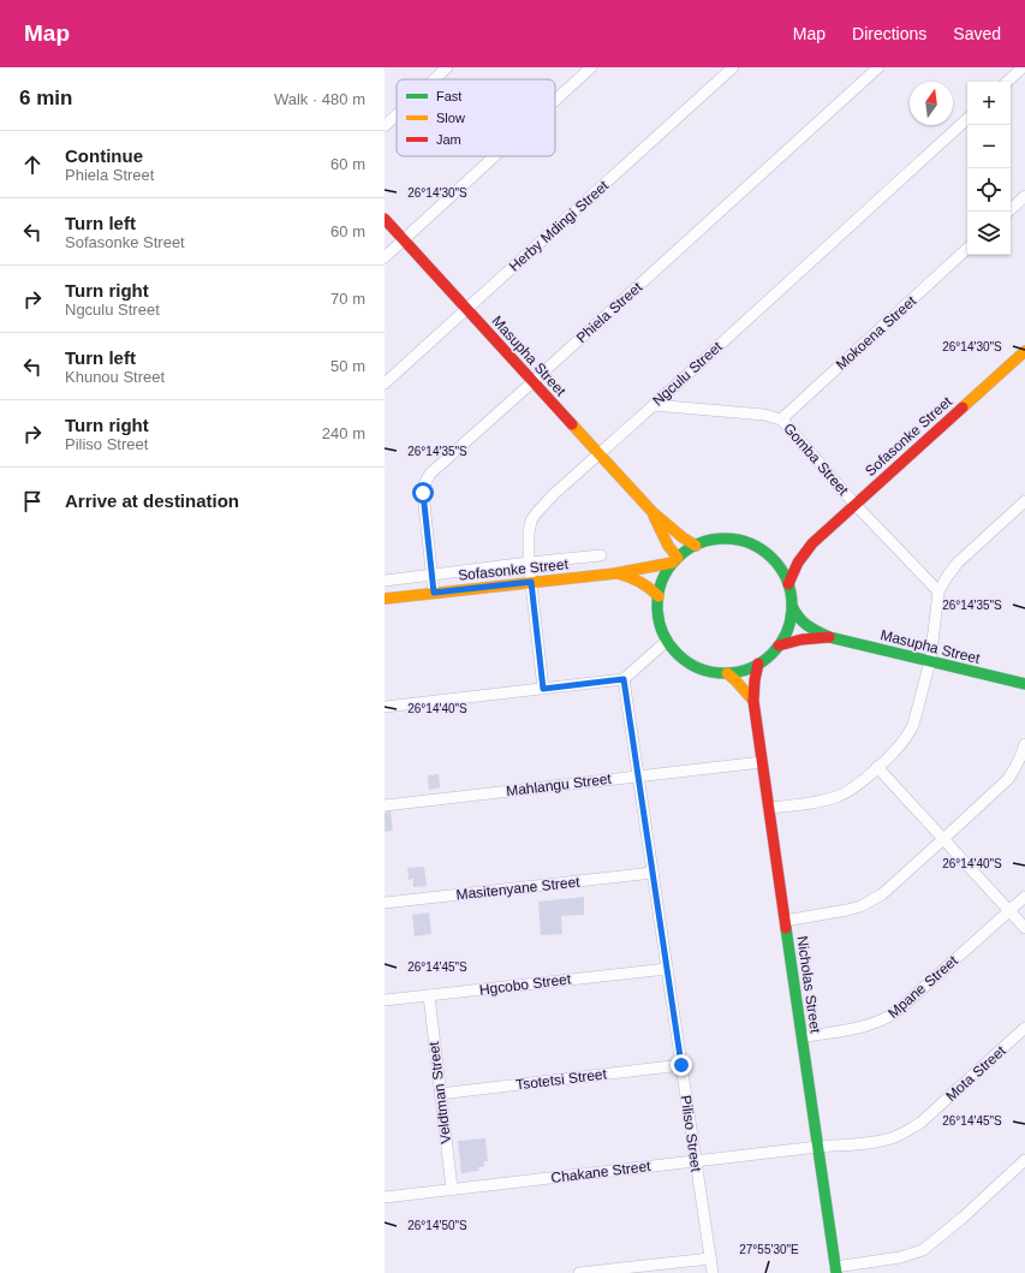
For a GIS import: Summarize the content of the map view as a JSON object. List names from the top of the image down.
{
  "streets": {
    "street": [
      "Herby Mdingi Street",
      "Phiela Street",
      "Mokoena Street",
      "Masupha Street",
      "Ngculu Street",
      "Sofasonke Street",
      "Gomba Street",
      "Mahlangu Street",
      "Masitenyane Street",
      "Hgcobo Street",
      "Nicholas Street",
      "Mpane Street",
      "Mota Street",
      "Tsotetsi Street",
      "Veldtman Street",
      "Piliso Street",
      "Chakane Street"
    ]
  },
  "crossings": [
    ["Herby Mdingi Street", "Masupha Street"],
    ["Phiela Street", "Masupha Street"],
    ["Phiela Street", "Sofasonke Street"],
    ["Mokoena Street", "Gomba Street"],
    ["Masupha Street", "Ngculu Street"],
    ["Masupha Street", "Sofasonke Street"],
    ["Masupha Street", "Nicholas Street"],
    ["Ngculu Street", "Sofasonke Street"],
    ["Ngculu Street", "Gomba Street"],
    ["Sofasonke Street", "Gomba Street"],
    ["Sofasonke Street", "Nicholas Street"],
    ["Mahlangu Street", "Nicholas Street"],
    ["Mahlangu Street", "Piliso Street"],
    ["Masitenyane Street", "Piliso Street"],
    ["Hgcobo Street", "Veldtman Street"],
    ["Hgcobo Street", "Piliso Street"],
    ["Nicholas Street", "Mpane Street"],
    ["Nicholas Street", "Mota Street"],
    ["Nicholas Street", "Chakane Street"],
    ["Mota Street", "Chakane Street"],
    ["Tsotetsi Street", "Veldtman Street"],
    ["Tsotetsi Street", "Piliso Street"],
    ["Veldtman Street", "Chakane Street"],
    ["Piliso Street", "Chakane Street"]
  ],
  "legend": ["Fast", "Slow", "Jam"],
  "north": "top",
  "page": {
    "header": "Map",
    "nav": ["Map", "Directions", "Saved"],
    "heading": ["6 min", "Walk · 480 m"],
    "map_buttons": ["+", "−"],
    "list": [
      ["Continue", "Phiela Street", "60 m"],
      ["Turn left", "Sofasonke Street", "60 m"],
      ["Turn right", "Ngculu Street", "70 m"],
      ["Turn left", "Khunou Street", "50 m"],
      ["Turn right", "Piliso Street", "240 m"],
      "Arrive at destination"
    ]
  },
  "coordinates": [
    "26°14'30\"S",
    "26°14'35\"S",
    "26°14'40\"S",
    "26°14'45\"S",
    "26°14'50\"S",
    "27°55'30\"E"
  ]
}
